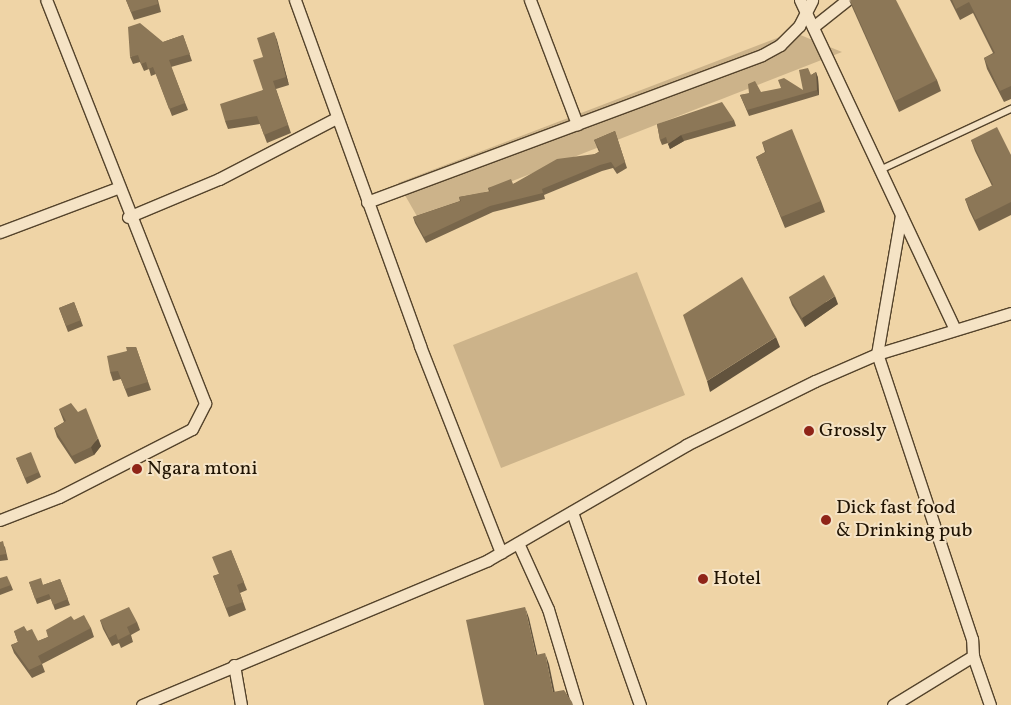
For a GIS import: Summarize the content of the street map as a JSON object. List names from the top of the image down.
{
  "places": [
    "Grossly",
    "Ngara mtoni",
    "Dick fast food & Drinking pub",
    "Hotel"
  ]
}
